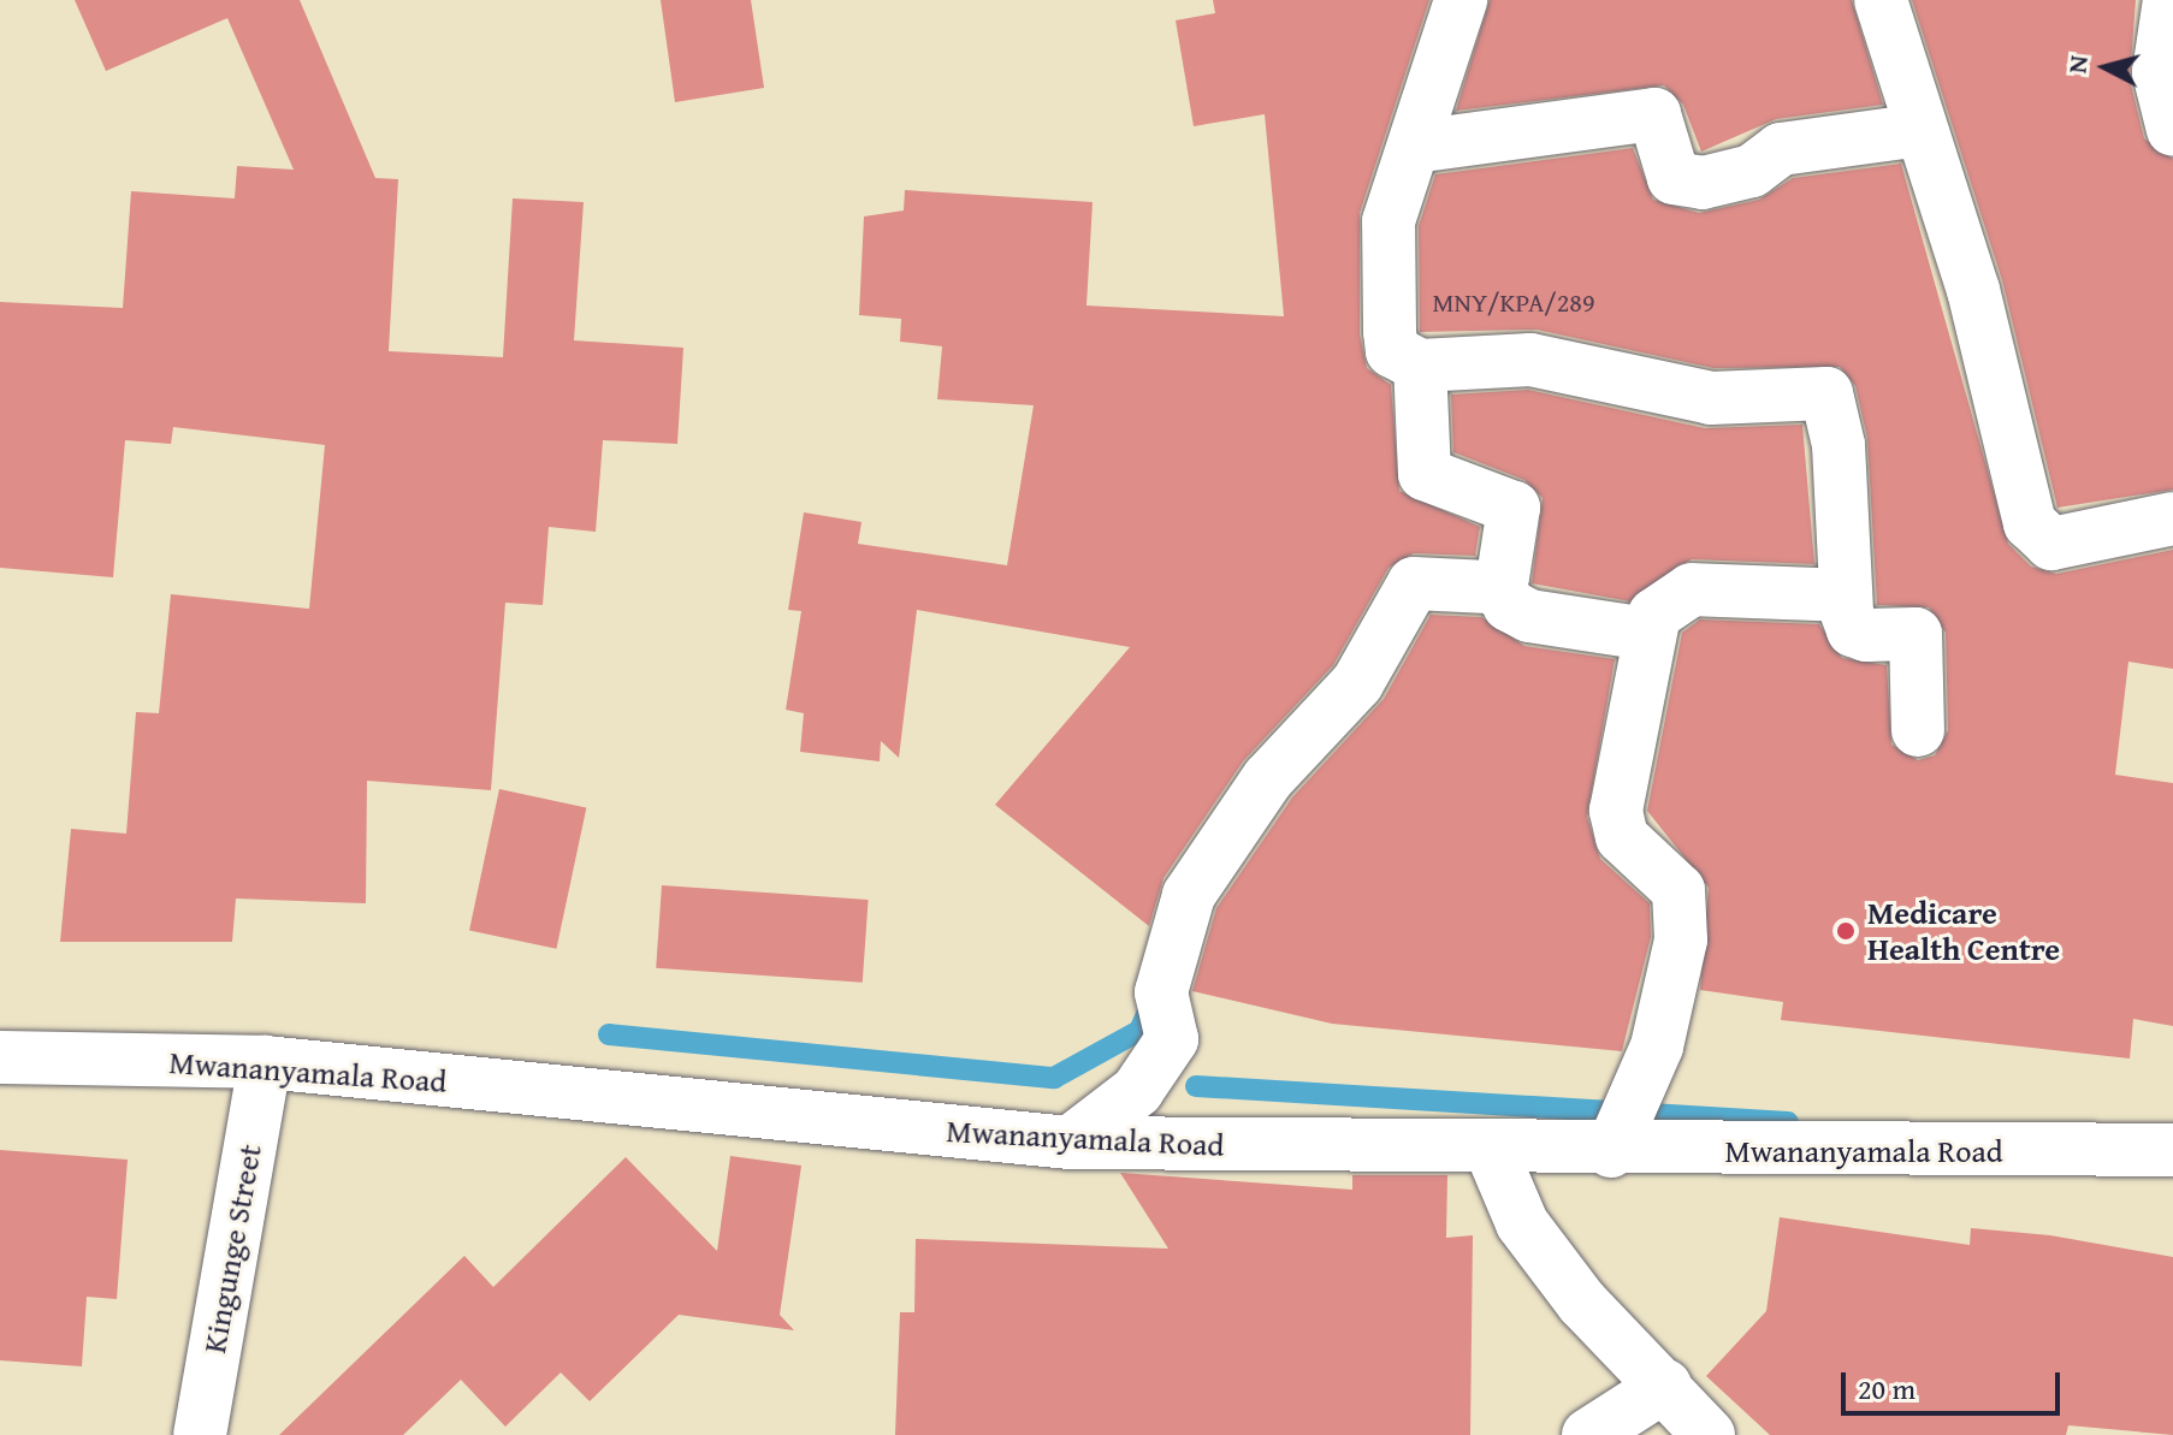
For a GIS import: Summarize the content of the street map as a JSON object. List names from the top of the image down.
{
  "streets": {
    "street": ["Mwananyamala Road", "Kingunge Street"]
  },
  "crossings": [
    ["Mwananyamala Road", "Kingunge Street"]
  ],
  "places": ["Medicare Health Centre"],
  "house_numbers": ["MNY/KPA/289"],
  "scale_bar": "20 m",
  "north": "left"
}
